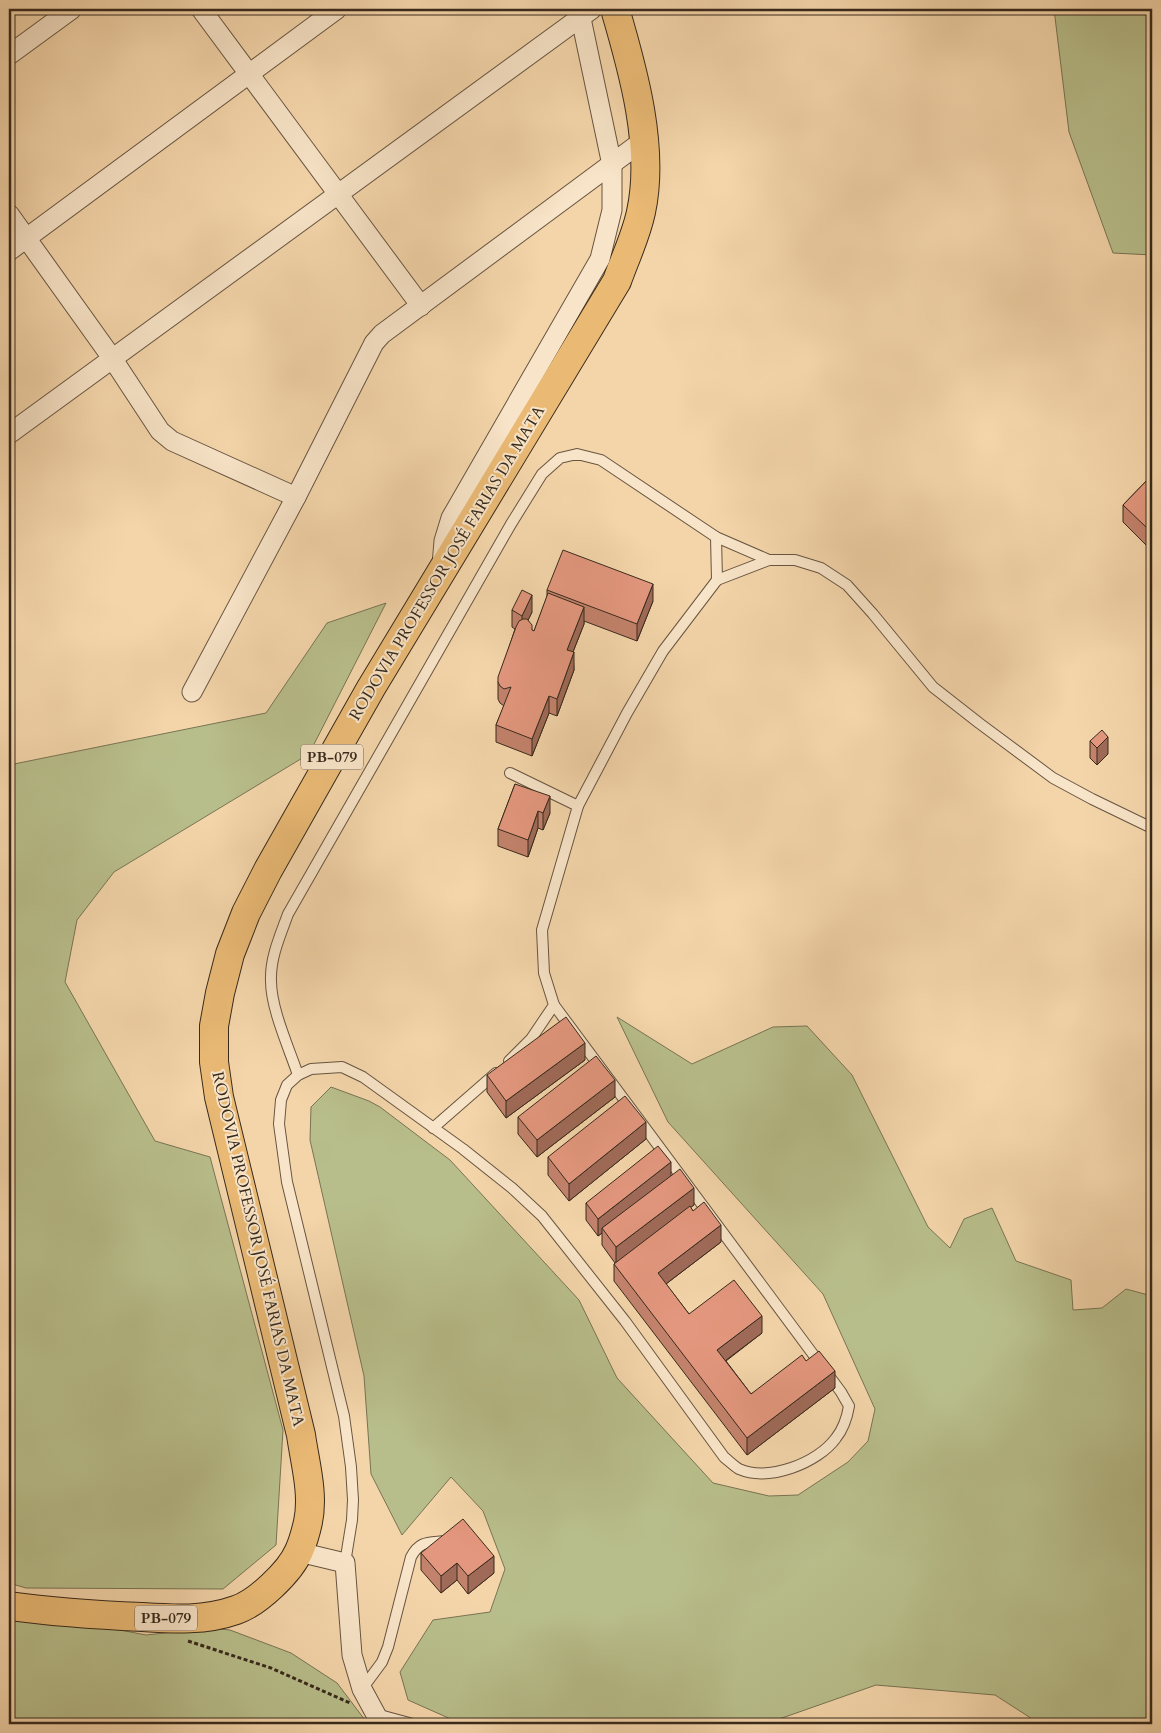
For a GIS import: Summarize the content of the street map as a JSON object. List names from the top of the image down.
{
  "streets": {
    "main road": ["RODOVIA PROFESSOR JOSÉ FARIAS DA MATA", "PB-079"]
  },
  "crossings": [
    ["RODOVIA PROFESSOR JOSÉ FARIAS DA MATA", "PB-079"]
  ]
}
